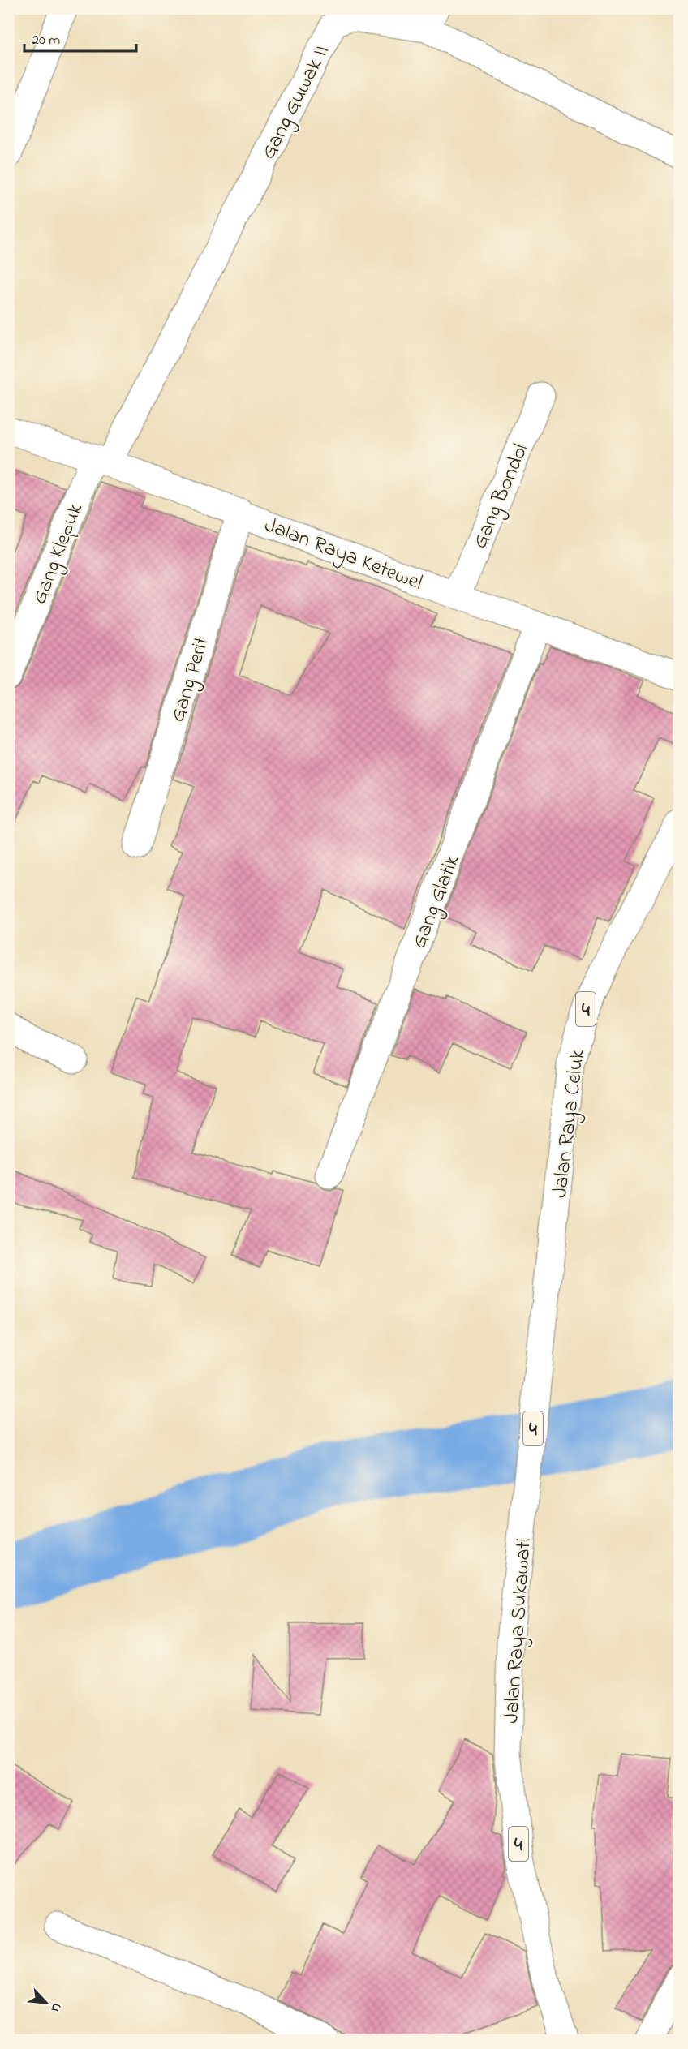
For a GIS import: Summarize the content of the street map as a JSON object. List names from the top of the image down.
{
  "streets": {
    "main road": [
      "Gang Guwak II",
      "Gang Bondol",
      "Jalan Raya Ketewel",
      "Gang Klepuk",
      "Gang Perit",
      "Gang Glatik",
      "4",
      "Jalan Raya Celuk",
      "Jalan Raya Sukawati"
    ]
  },
  "crossings": [
    ["Gang Guwak II", "Jalan Raya Ketewel"],
    ["Gang Guwak II", "Gang Klepuk"],
    ["Gang Bondol", "Jalan Raya Ketewel"],
    ["Jalan Raya Ketewel", "Gang Klepuk"],
    ["Jalan Raya Ketewel", "Gang Perit"],
    ["Jalan Raya Ketewel", "Gang Glatik"],
    ["Jalan Raya Celuk", "Jalan Raya Sukawati"]
  ],
  "scale_bar": "20 m",
  "north": "bottom right"
}
